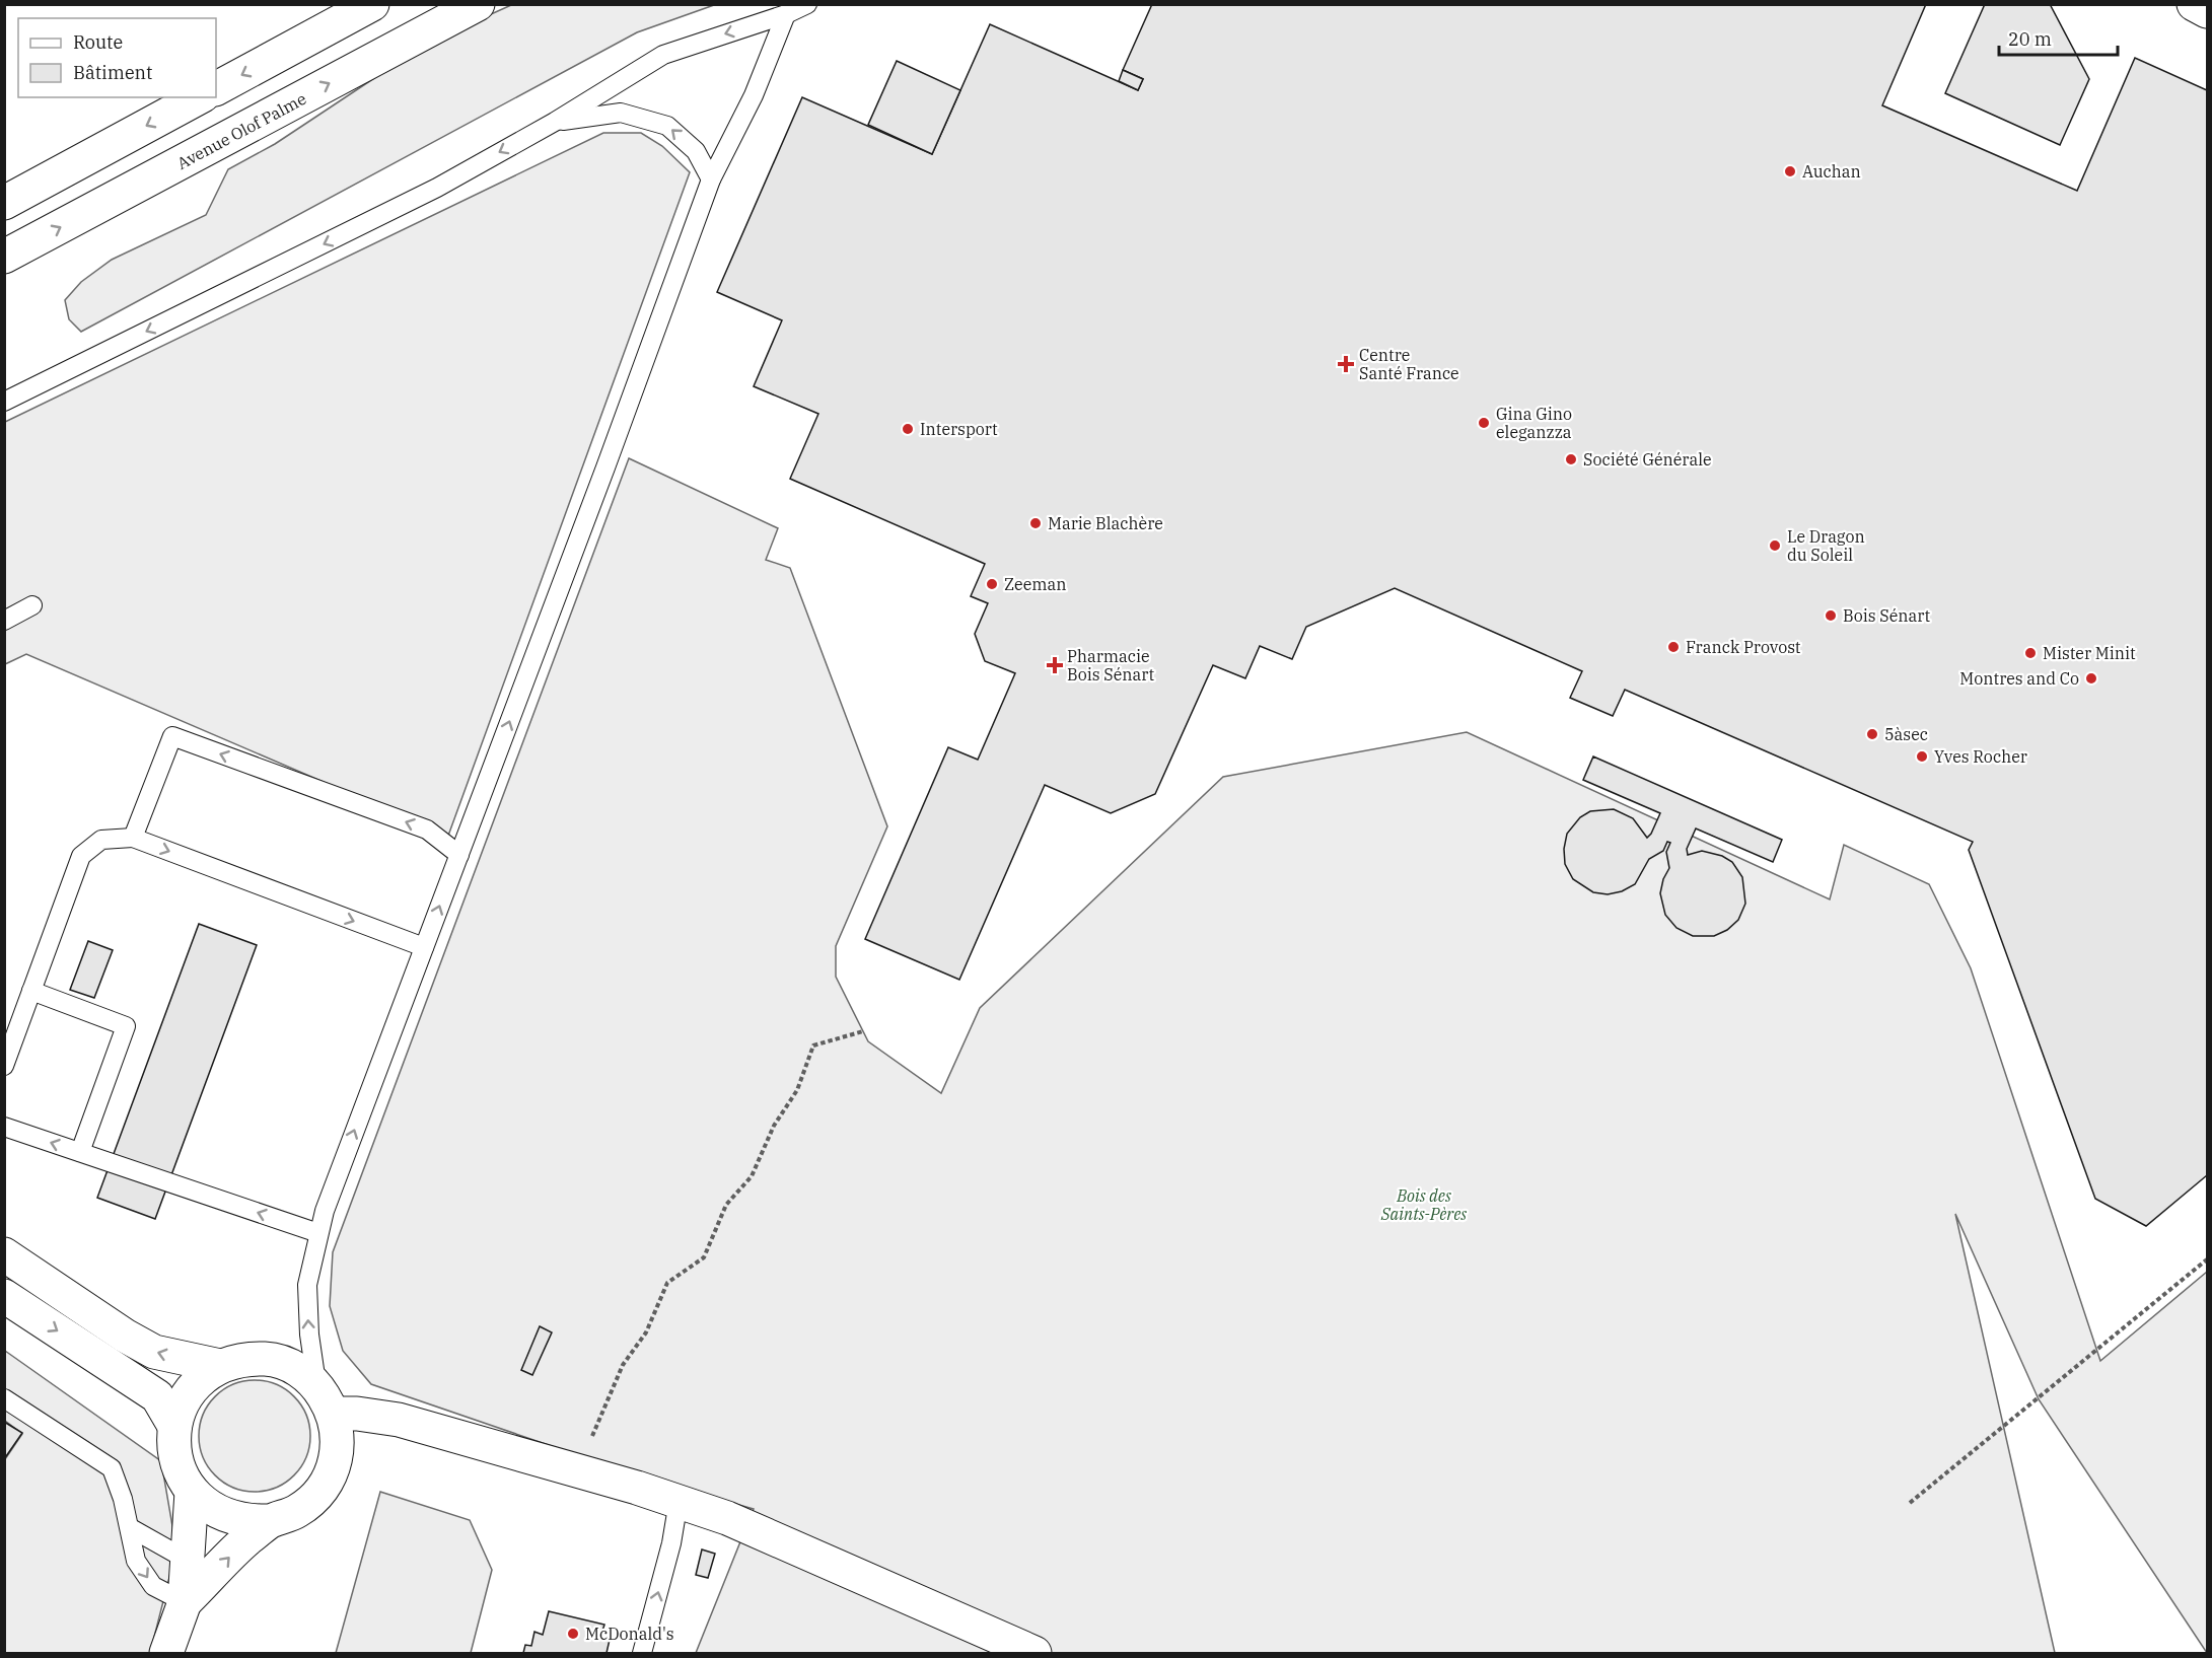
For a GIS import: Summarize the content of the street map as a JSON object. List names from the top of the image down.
{
  "streets": {
    "street": ["Avenue Olof Palme"]
  },
  "parks": ["Bois des Saints-Pères"],
  "places": {
    "other": [
      "Auchan",
      "Gina Gino eleganzza",
      "Intersport",
      "Société Générale",
      "Marie Blachère",
      "Le Dragon du Soleil",
      "Zeeman",
      "Bois Sénart",
      "Franck Provost",
      "Mister Minit",
      "Montres and Co",
      "5àsec",
      "Yves Rocher",
      "McDonald's"
    ],
    "health": ["Centre Santé France", "Pharmacie Bois Sénart"]
  },
  "legend": ["Route", "Bâtiment"],
  "scale_bar": "20 m"
}
